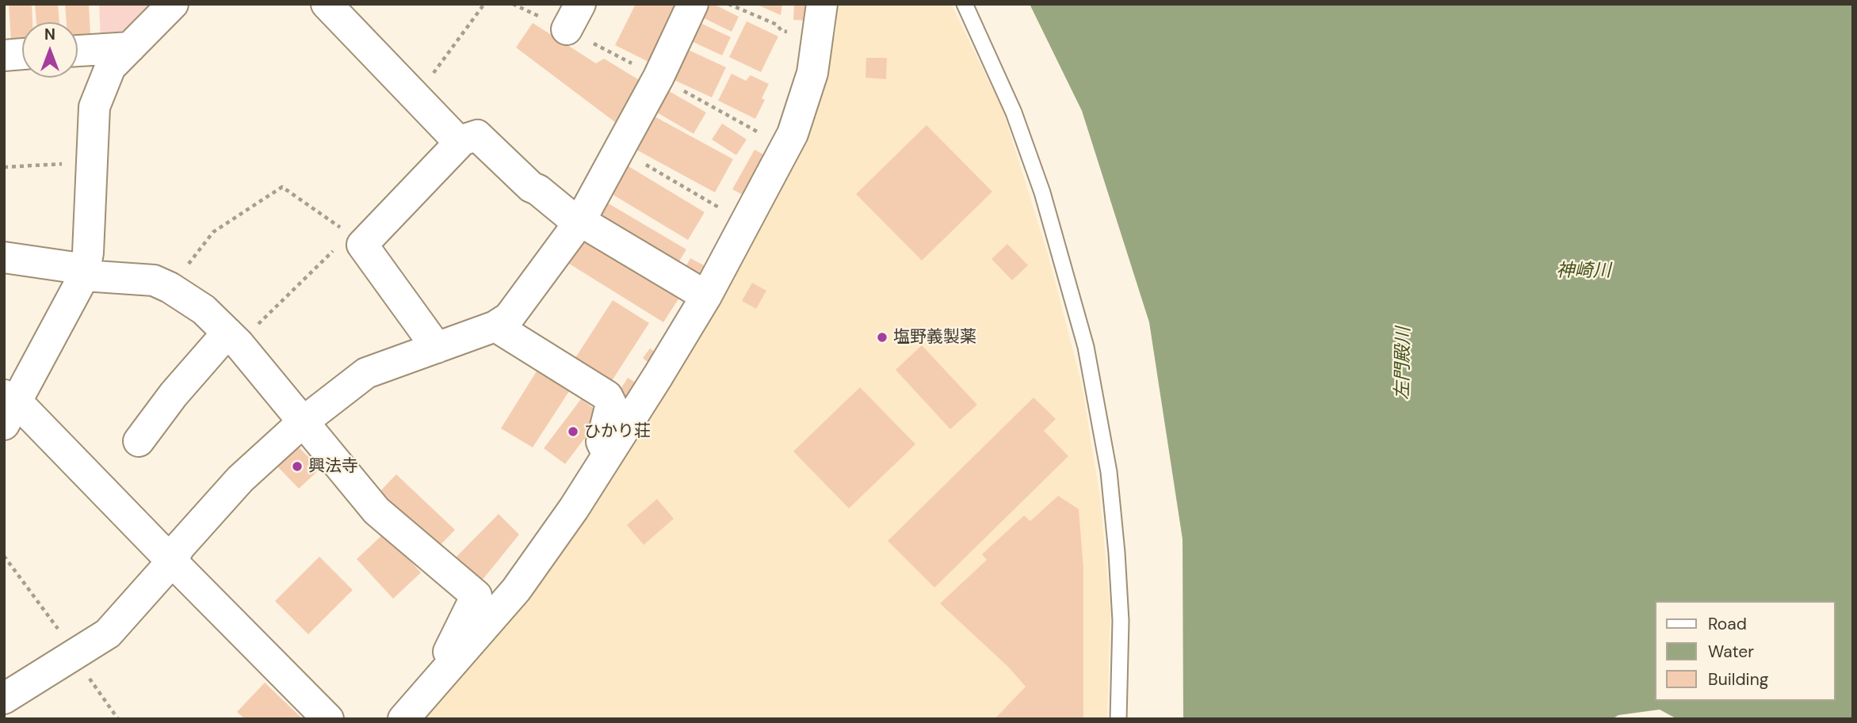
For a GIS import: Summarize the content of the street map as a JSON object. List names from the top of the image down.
{
  "water": ["神崎川", "左門殿川"],
  "places": ["塩野義製薬", "ひかり荘", "興法寺"],
  "legend": ["Road", "Water", "Building"],
  "north": "top"
}
